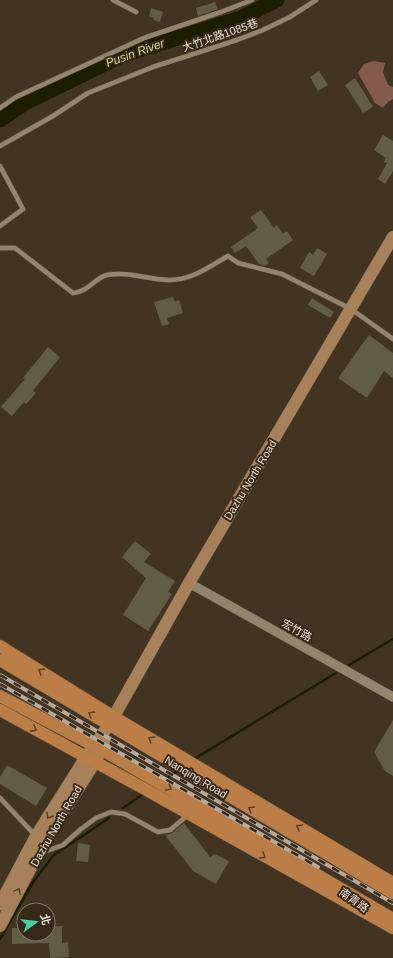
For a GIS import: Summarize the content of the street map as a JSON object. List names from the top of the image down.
{
  "streets": {
    "main road": ["Nanqing Road", "南青路"],
    "street": ["Dazhu North Road", "宏竹路"],
    "lane": ["大竹北路1085巷"]
  },
  "crossings": [
    ["Dazhu North Road", "宏竹路"],
    ["Dazhu North Road", "Nanqing Road"],
    ["Nanqing Road", "南青路"]
  ],
  "water": ["Pusin River"],
  "north": "right"
}
